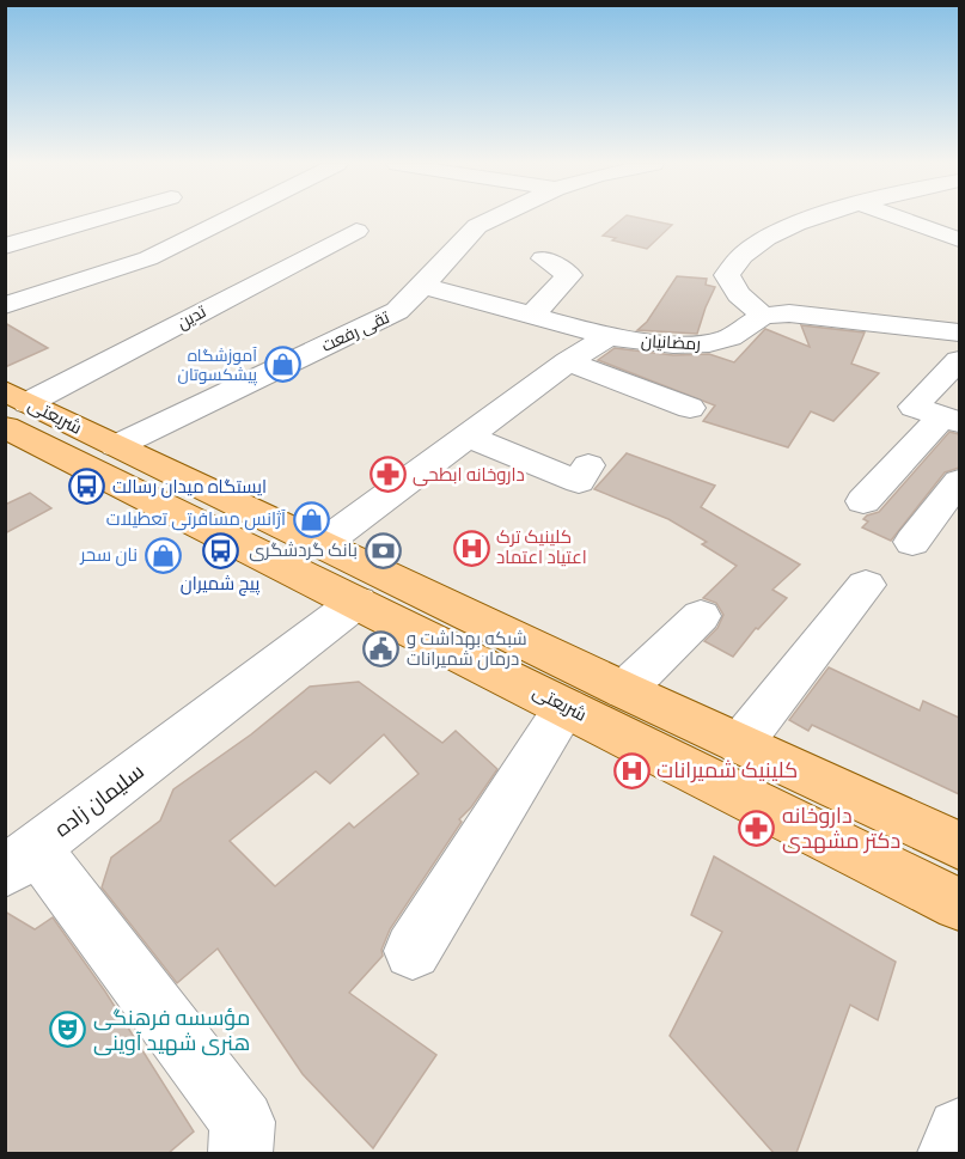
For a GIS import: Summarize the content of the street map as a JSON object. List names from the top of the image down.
{
  "streets": {
    "main road": ["شریعتی"],
    "street": [
      "تدین",
      "تقی رفعت",
      "رمضانیان",
      "سلیمان زاده"
    ]
  },
  "crossings": [
    ["تدین", "شریعتی"],
    ["تقی رفعت", "رمضانیان"],
    ["تقی رفعت", "شریعتی"],
    ["شریعتی", "سلیمان زاده"]
  ],
  "places": {
    "shop": ["آموزشگاه پیشکسوتان", "آژانس مسافرتی تعطیلات", "نان سحر"],
    "pharmacy": ["داروخانه ابطحی", "داروخانه دکتر مشهدی"],
    "bus stop": ["ایستگاه میدان رسالت", "پیچ شمیران"],
    "hospital": ["کلینیک ترک اعتیاد اعتماد", "کلینیک شمیرانات"],
    "bank": ["بانک گردشگری"],
    "public building": ["شبکه بهداشت و درمان شمیرانات"],
    "theatre": ["مؤسسه فرهنگی هنری شهید آوینی"]
  }
}
